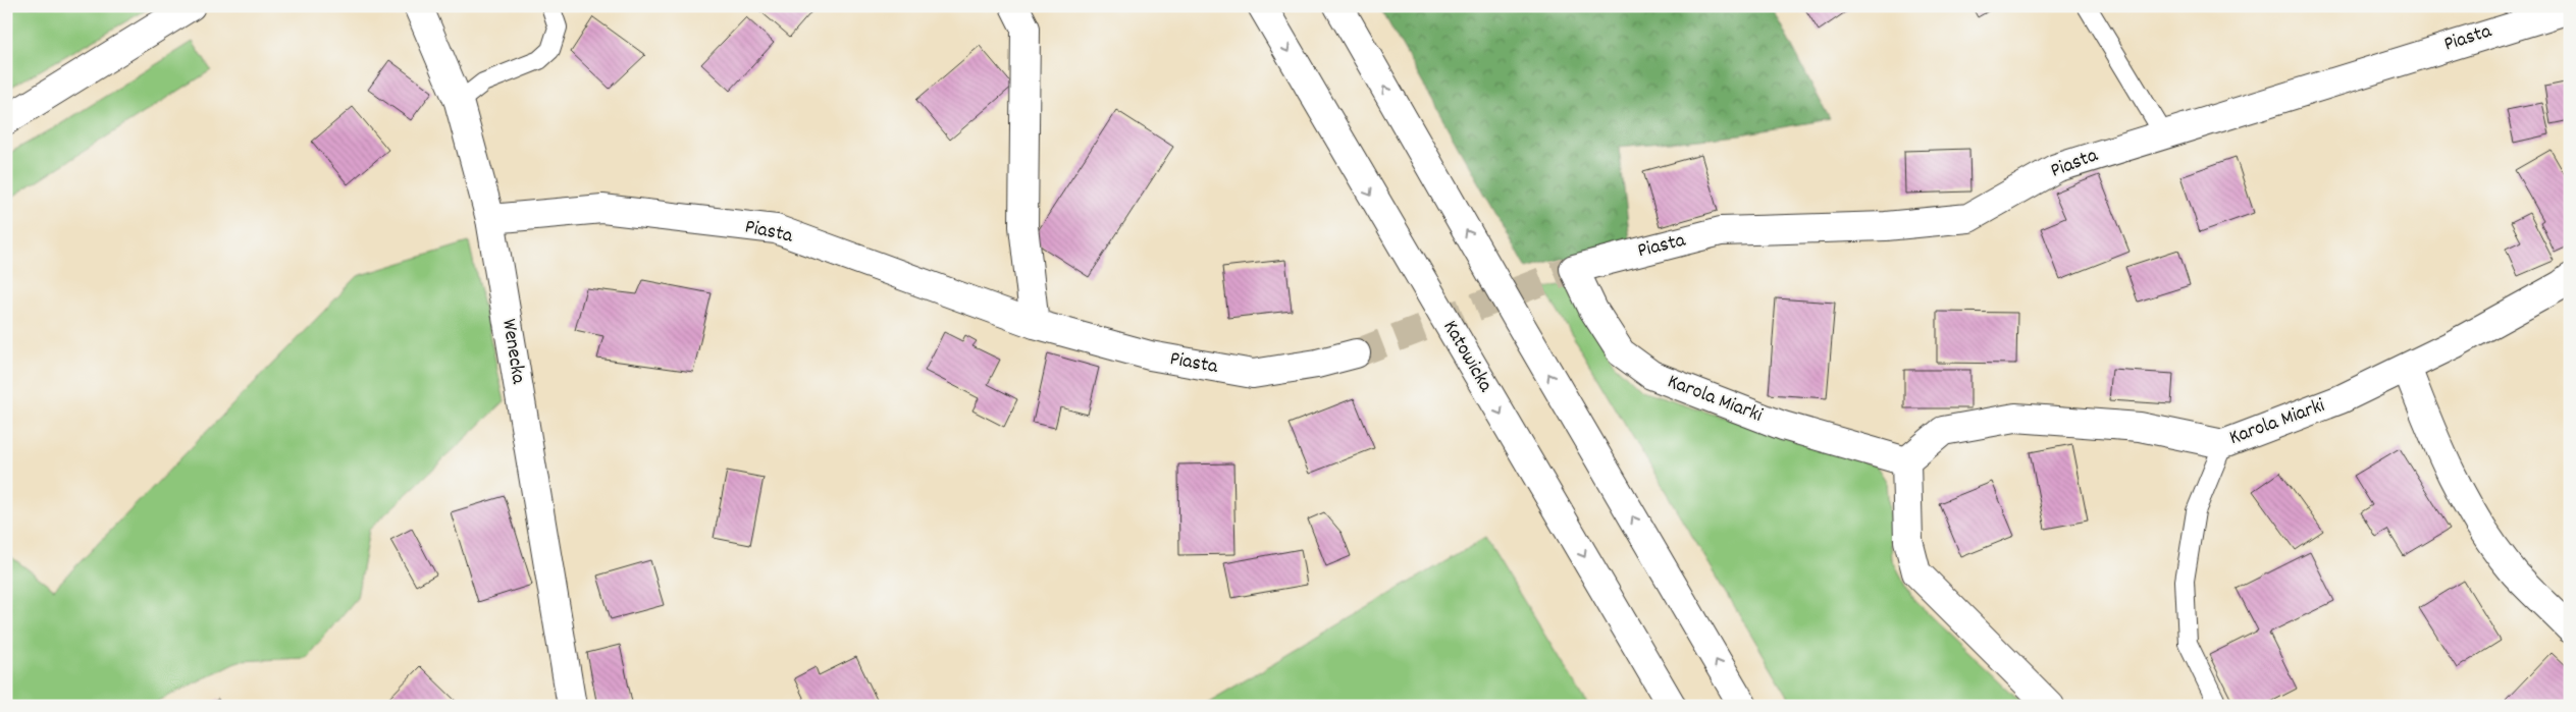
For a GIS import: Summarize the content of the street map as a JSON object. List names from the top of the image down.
{
  "streets": {
    "street": [
      "Piasta",
      "Wenecka",
      "Katowicka",
      "Karola Miarki"
    ]
  },
  "crossings": [
    ["Piasta", "Wenecka"],
    ["Piasta", "Karola Miarki"]
  ]
}
